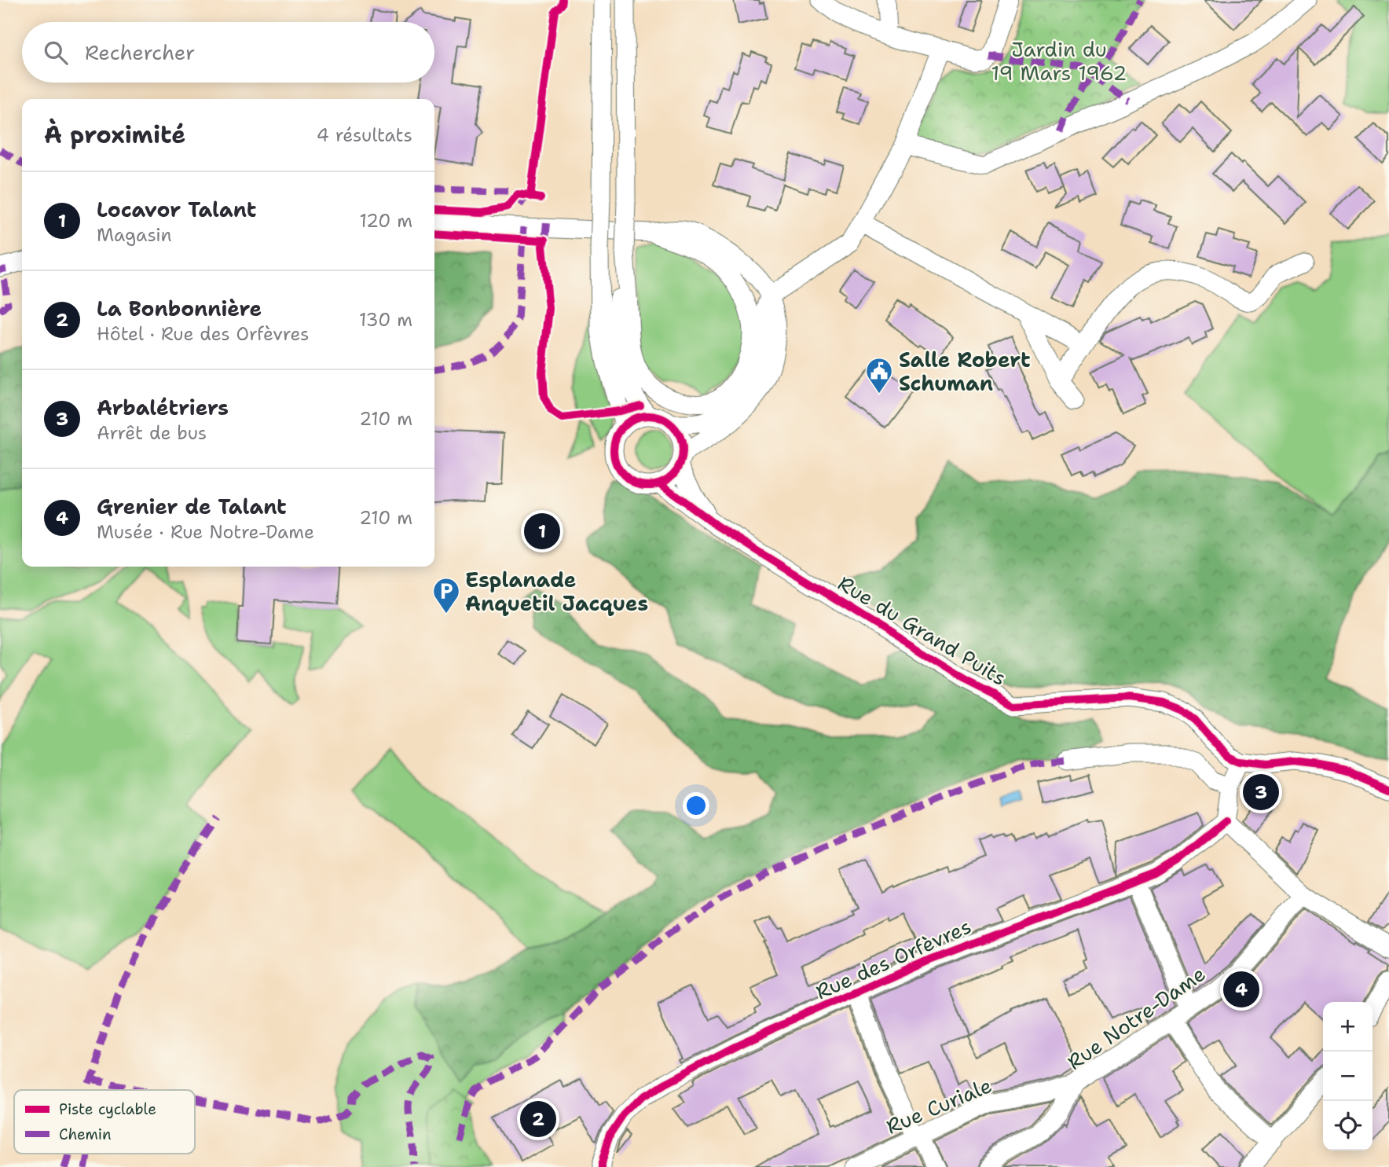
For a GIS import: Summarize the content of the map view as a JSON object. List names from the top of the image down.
{
  "streets": {
    "street": [
      "Rue du Grand Puits",
      "Rue des Orfèvres",
      "Rue Notre-Dame",
      "Rue Curiale"
    ]
  },
  "crossings": [
    ["Rue Notre-Dame", "Rue Curiale"]
  ],
  "parks": ["Jardin du 19 Mars 1962"],
  "places": {
    "public building": ["Salle Robert Schuman"],
    "parking": ["Esplanade Anquetil Jacques"]
  },
  "legend": ["Piste cyclable", "Chemin"],
  "page": {
    "search": "Rechercher",
    "heading": ["À proximité", "4 résultats"],
    "list": [
      {
        "mark": "1",
        "name": "Locavor Talant",
        "note": "Magasin",
        "value": "120 m"
      },
      {
        "mark": "2",
        "name": "La Bonbonnière",
        "note": "Hôtel · Rue des Orfèvres",
        "value": "130 m"
      },
      {
        "mark": "3",
        "name": "Arbalétriers",
        "note": "Arrêt de bus",
        "value": "210 m"
      },
      {
        "mark": "4",
        "name": "Grenier de Talant",
        "note": "Musée · Rue Notre-Dame",
        "value": "210 m"
      }
    ],
    "pins": [
      "1",
      "3",
      "4",
      "2"
    ],
    "map_buttons": ["+", "−"]
  }
}
